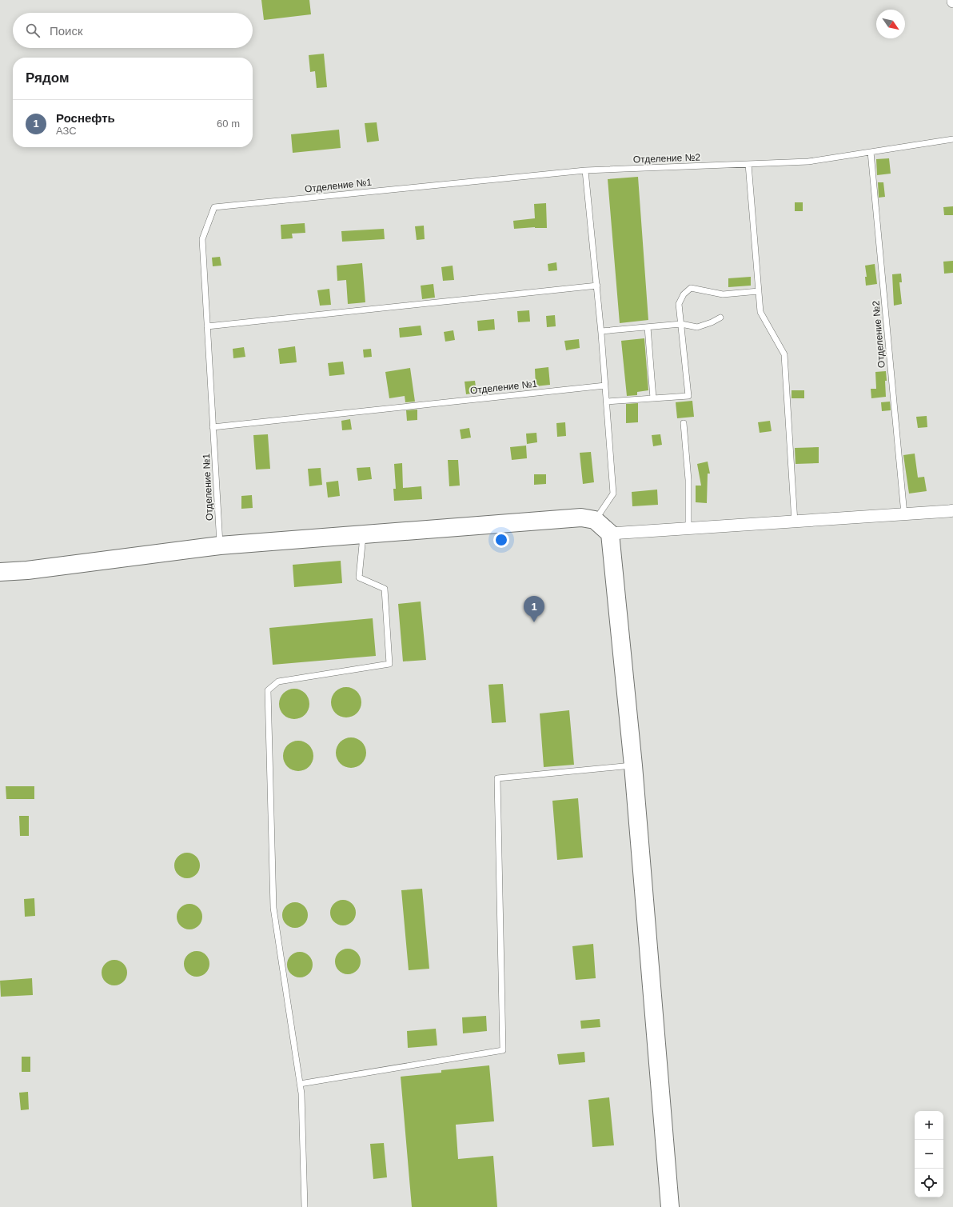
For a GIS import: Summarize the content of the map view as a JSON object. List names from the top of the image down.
{
  "streets": {
    "lane": ["Отделение №2", "Отделение №1"]
  },
  "crossings": [
    ["Отделение №2", "Отделение №1"]
  ],
  "north": "bottom right",
  "page": {
    "search": "Поиск",
    "heading": "Рядом",
    "list": [
      {
        "mark": "1",
        "name": "Роснефть",
        "note": "АЗС",
        "value": "60 m"
      }
    ],
    "pins": "1",
    "map_buttons": ["+", "−"]
  }
}
